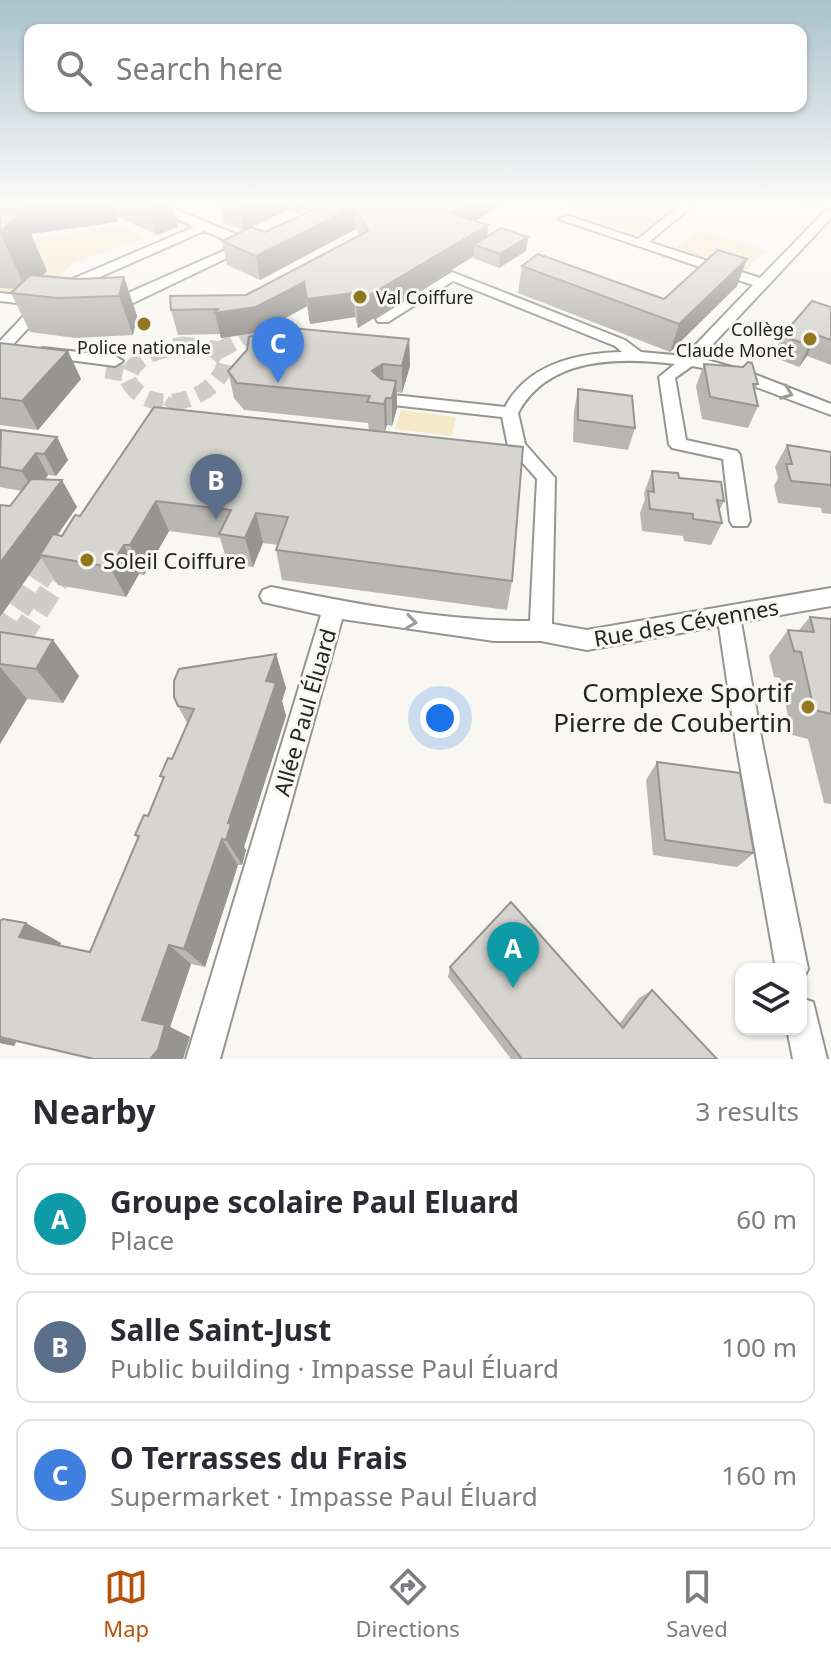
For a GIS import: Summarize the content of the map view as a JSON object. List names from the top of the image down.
{
  "streets": {
    "street": ["Rue des Cévennes", "Allée Paul Éluard"]
  },
  "crossings": [
    ["Rue des Cévennes", "Allée Paul Éluard"]
  ],
  "places": [
    "Val Coiffure",
    "Police nationale",
    "Collège Claude Monet",
    "Soleil Coiffure",
    "Complexe Sportif Pierre de Coubertin"
  ],
  "page": {
    "search": "Search here",
    "pins": ["C", "B", "A"],
    "heading": ["Nearby", "3 results"],
    "list": [
      {
        "mark": "A",
        "name": "Groupe scolaire Paul Eluard",
        "note": "Place",
        "value": "60 m"
      },
      {
        "mark": "B",
        "name": "Salle Saint-Just",
        "note": "Public building · Impasse Paul Éluard",
        "value": "100 m"
      },
      {
        "mark": "C",
        "name": "O Terrasses du Frais",
        "note": "Supermarket · Impasse Paul Éluard",
        "value": "160 m"
      }
    ],
    "nav": ["Map", "Directions", "Saved"]
  }
}
